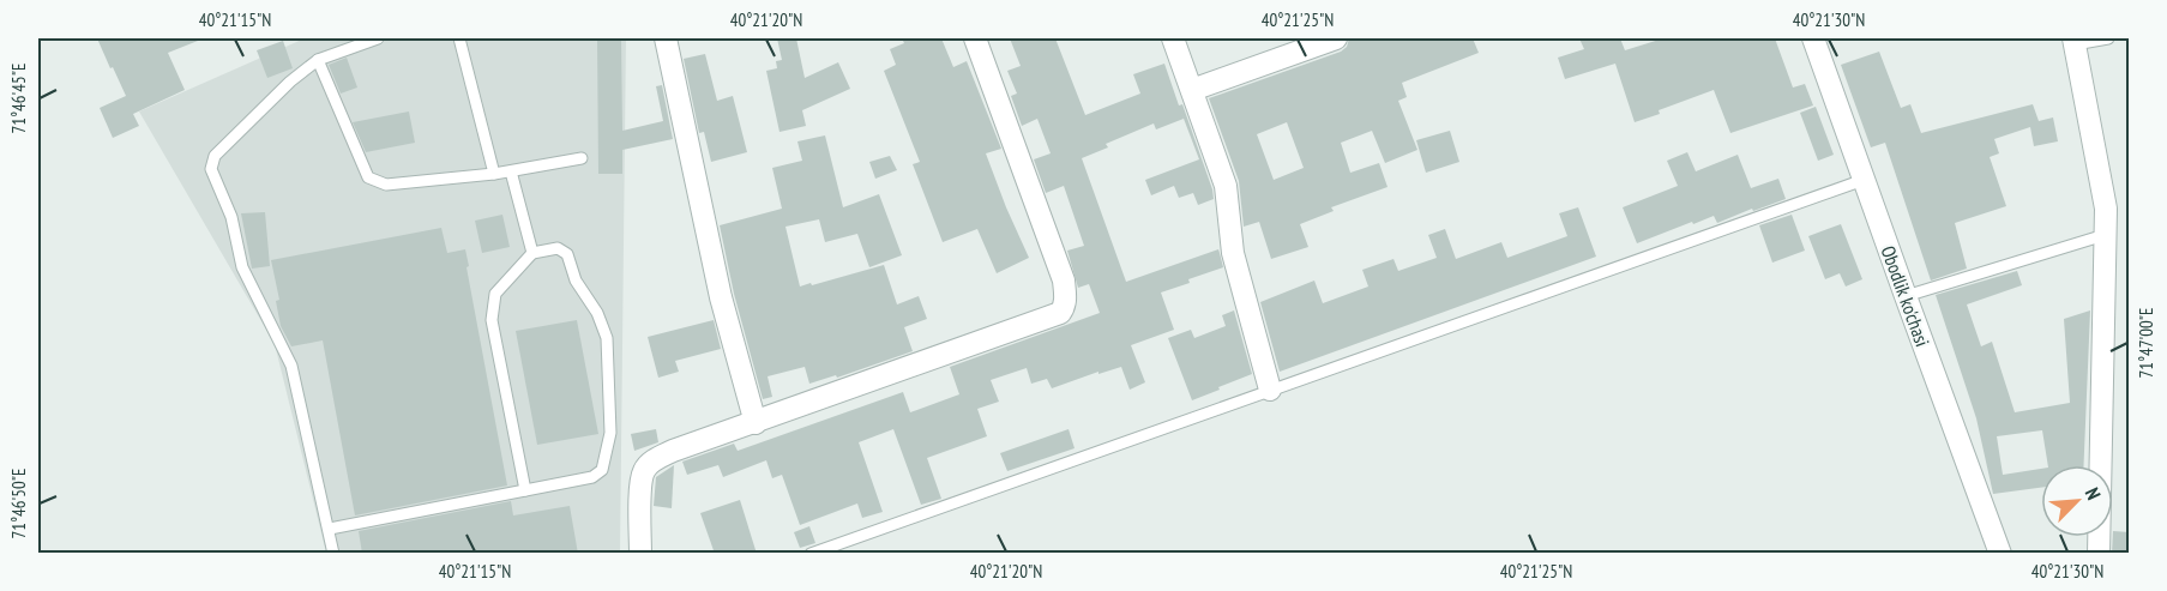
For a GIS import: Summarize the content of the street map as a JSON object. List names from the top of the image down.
{
  "streets": {
    "street": ["Obodlik ko'chasi"]
  },
  "north": "top right",
  "coordinates": [
    "40°21'15\"N",
    "40°21'20\"N",
    "40°21'25\"N",
    "40°21'30\"N",
    "71°46'45\"E",
    "71°47'00\"E",
    "71°46'50\"E"
  ]
}
